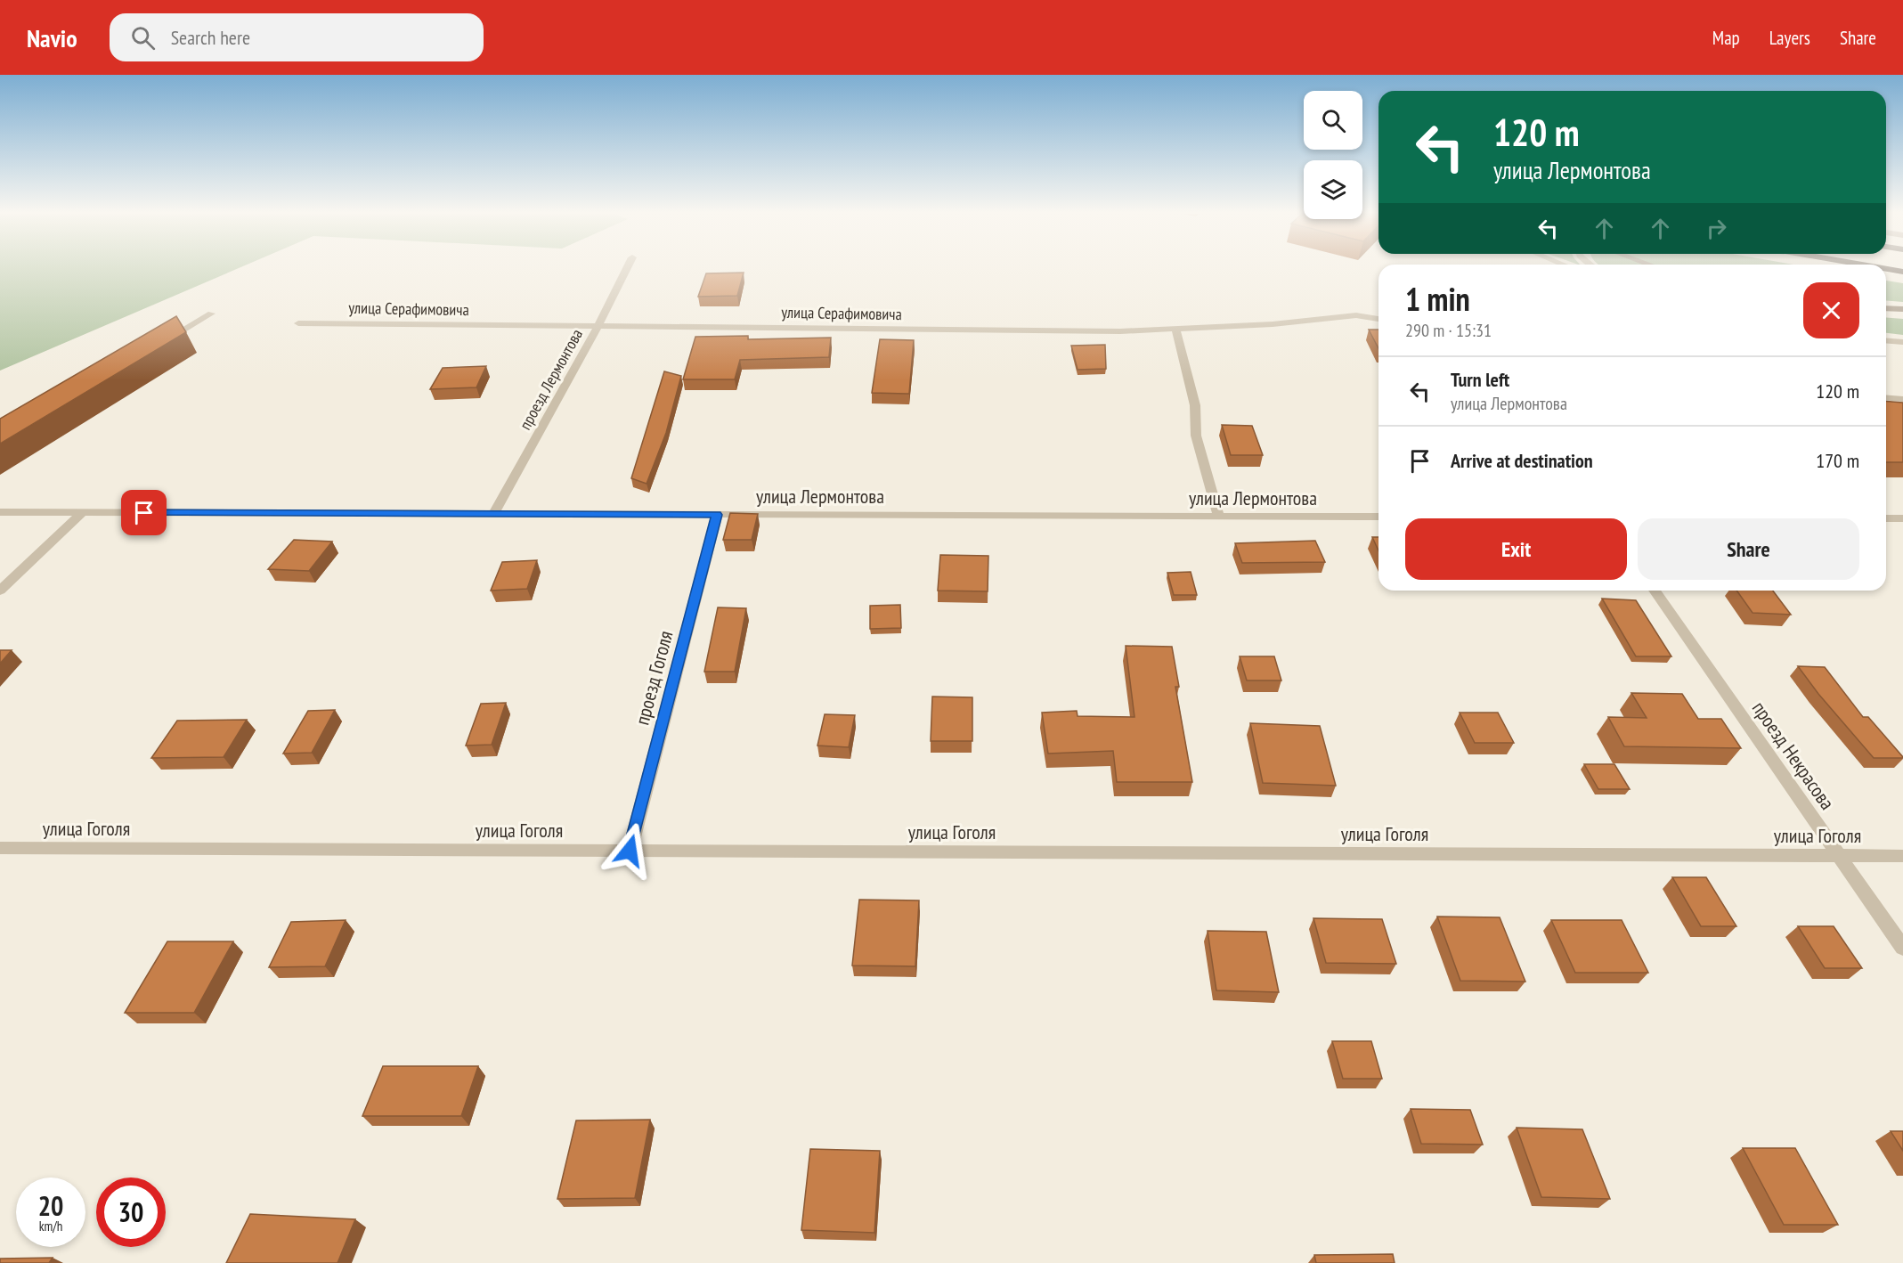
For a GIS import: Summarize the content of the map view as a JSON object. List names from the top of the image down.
{
  "streets": {
    "street": [
      "улица Серафимовича",
      "проезд Лермонтова",
      "улица Лермонтова",
      "проезд Гоголя",
      "проезд Некрасова",
      "улица Гоголя"
    ]
  },
  "crossings": [
    ["улица Серафимовича", "проезд Лермонтова"],
    ["проезд Лермонтова", "улица Лермонтова"],
    ["улица Лермонтова", "проезд Гоголя"],
    ["проезд Гоголя", "улица Гоголя"],
    ["проезд Некрасова", "улица Гоголя"]
  ],
  "page": {
    "header": "Navio",
    "search": "Search here",
    "nav": ["Map", "Layers", "Share"],
    "turn": ["120 m", "улица Лермонтова"],
    "heading": ["1 min", "290 m · 15:31"],
    "list": [
      {
        "name": "Turn left",
        "note": "улица Лермонтова",
        "value": "120 m"
      },
      {
        "name": "Arrive at destination",
        "value": "170 m"
      }
    ],
    "buttons": ["Exit", "Share"],
    "speed": "20 km/h",
    "limit": "30"
  }
}
